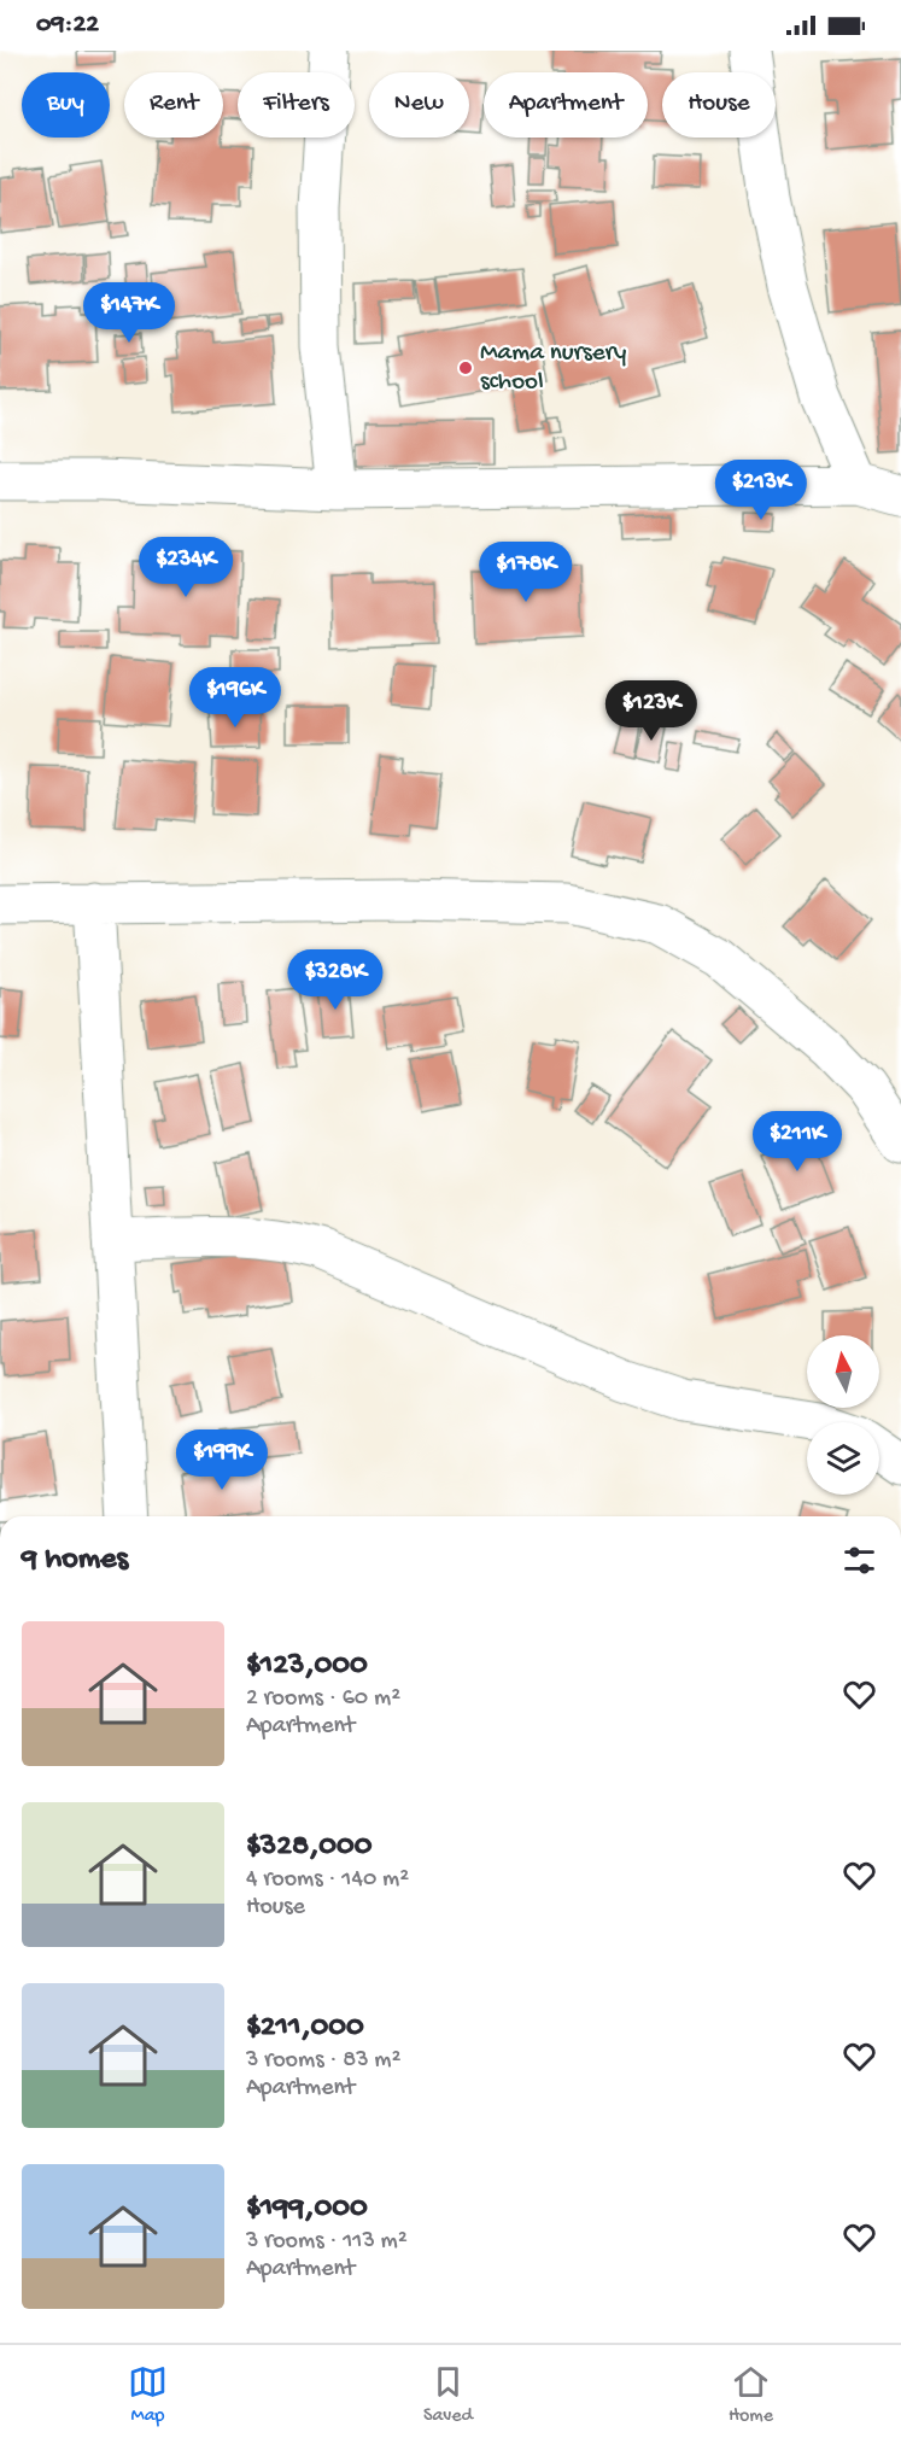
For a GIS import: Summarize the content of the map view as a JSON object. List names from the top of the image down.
{
  "places": ["Mama nursery school"],
  "north": "top",
  "page": {
    "status": "09:22",
    "chip": [
      "Buy",
      "Rent",
      "Filters",
      "New",
      "Apartment",
      "House"
    ],
    "price": [
      "$147K",
      "$213K",
      "$234K",
      "$178K",
      "$196K",
      "$123K",
      "$328K",
      "$211K",
      "$199K"
    ],
    "heading": "9 homes",
    "list": [
      {
        "name": "$123,000",
        "note": "2 rooms · 60 m² · Apartment"
      },
      {
        "name": "$328,000",
        "note": "4 rooms · 140 m² · House"
      },
      {
        "name": "$211,000",
        "note": "3 rooms · 83 m² · Apartment"
      },
      {
        "name": "$199,000",
        "note": "3 rooms · 113 m² · Apartment"
      }
    ],
    "tabs": ["Map", "Saved", "Home"]
  }
}
